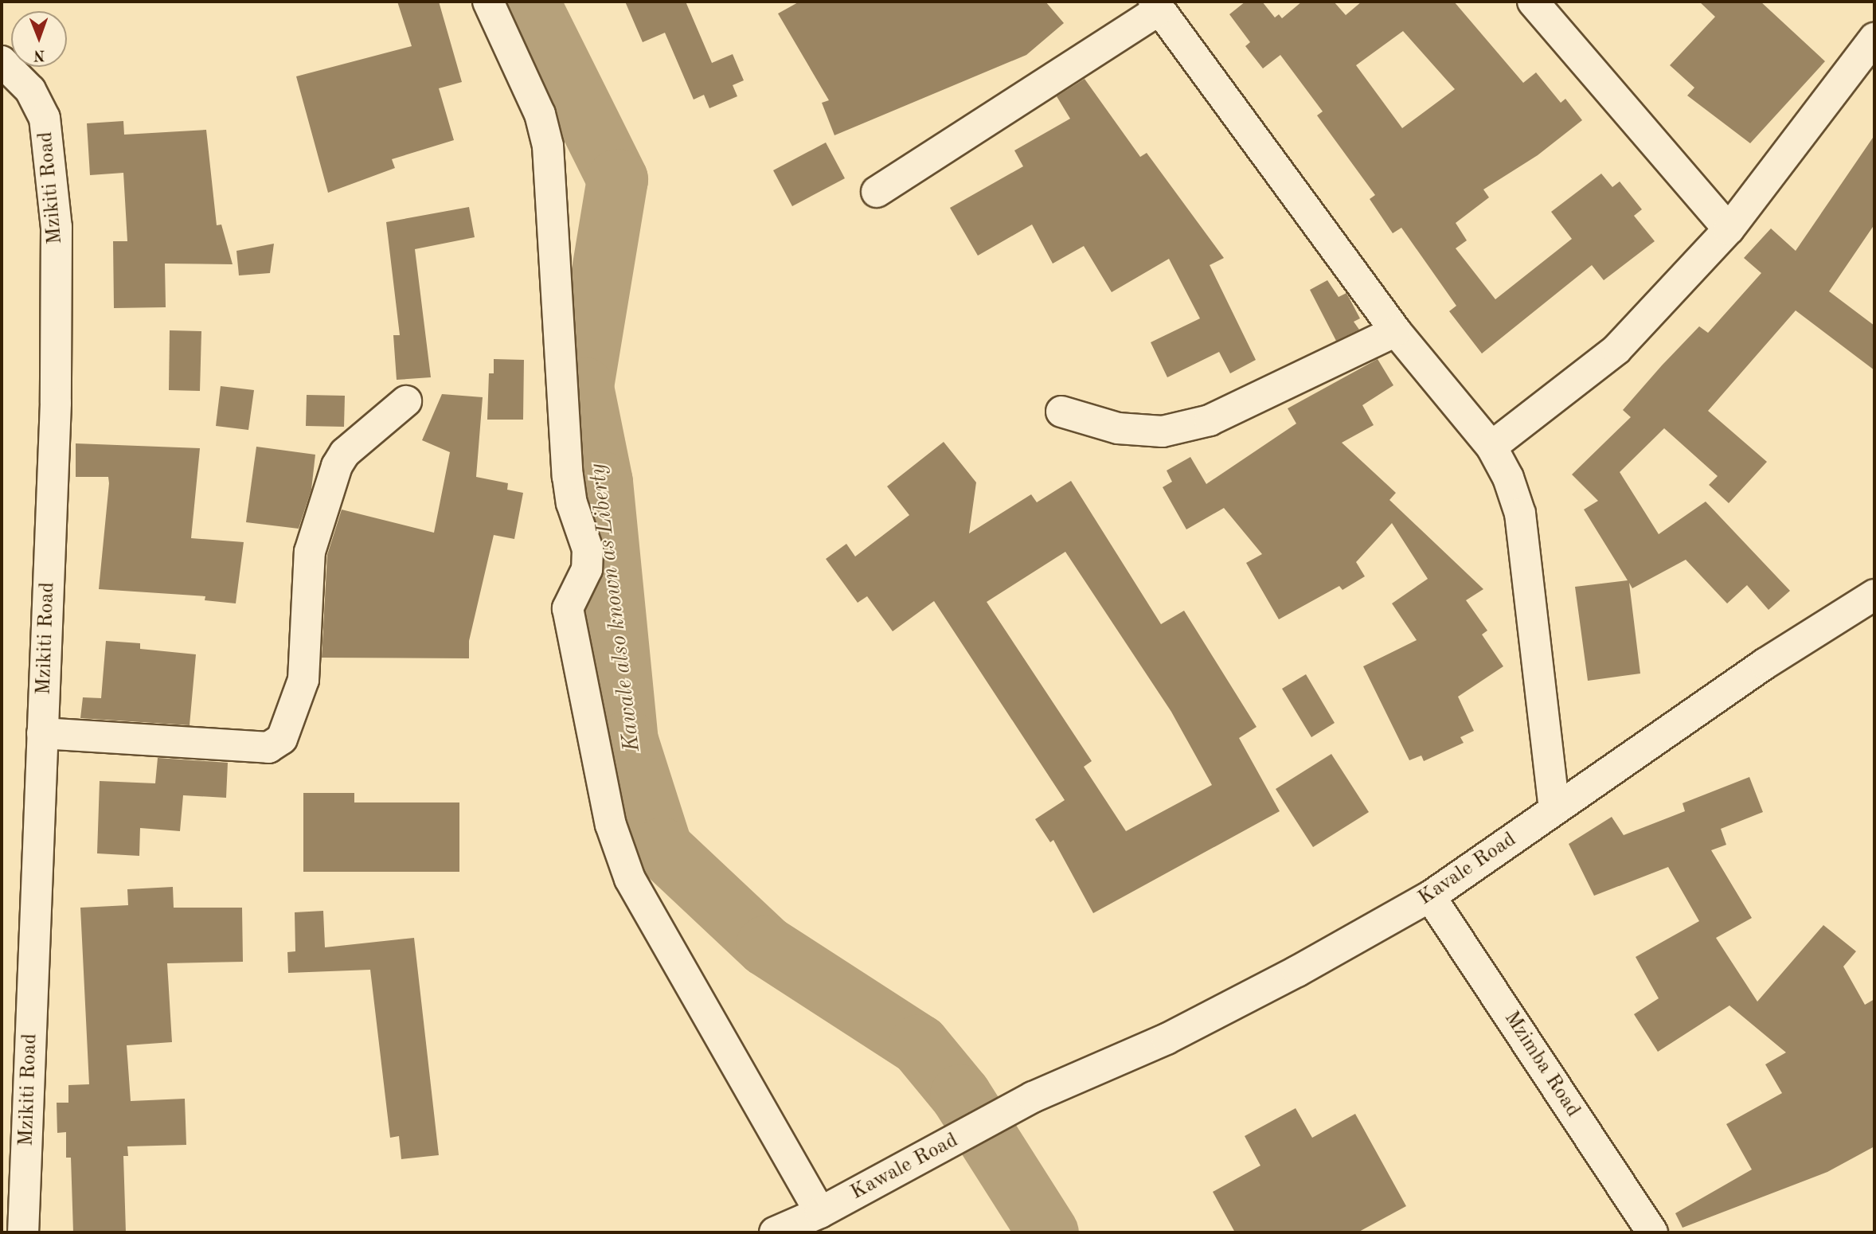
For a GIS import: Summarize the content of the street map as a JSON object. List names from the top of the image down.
{
  "streets": {
    "street": [
      "Mzikiti Road",
      "Kavale Road",
      "Mzimba Road",
      "Kawale Road"
    ]
  },
  "crossings": [
    ["Kavale Road", "Mzimba Road"],
    ["Kavale Road", "Kawale Road"]
  ],
  "water": ["Kawale also known as Liberty"],
  "north": "bottom"
}
